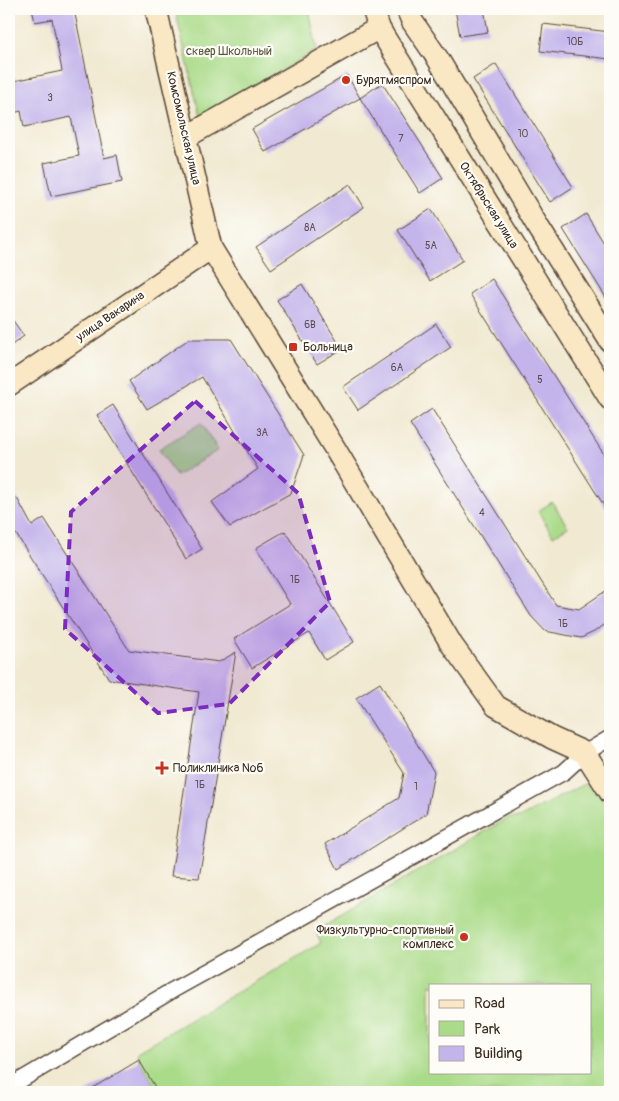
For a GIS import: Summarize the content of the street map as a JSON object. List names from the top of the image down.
{
  "streets": {
    "street": ["Комсомольская улица", "Октябрьская улица", "улица Вакарина"]
  },
  "crossings": [
    ["Комсомольская улица", "улица Вакарина"]
  ],
  "parks": ["сквер Школьный"],
  "places": {
    "other": ["Бурятмяспром", "Физкультурно-спортивный комплекс"],
    "transit": ["Больница"],
    "health": ["Поликлиника №6"]
  },
  "house_numbers": [
    "10Б",
    "3",
    "10",
    "7",
    "8А",
    "5А",
    "6В",
    "6А",
    "5",
    "3А",
    "4",
    "1Б",
    "1Б",
    "1Б",
    "1"
  ],
  "legend": ["Road", "Park", "Building"]
}
